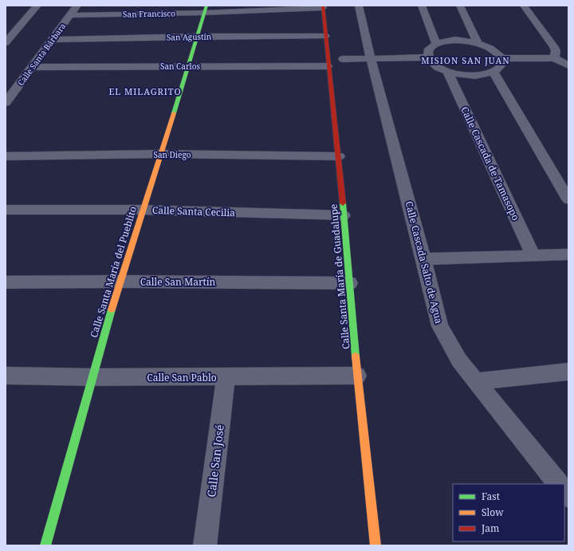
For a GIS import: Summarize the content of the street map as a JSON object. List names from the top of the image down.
{
  "streets": {
    "street": [
      "San Francisco",
      "San Agustín",
      "Calle Santa Bárbara",
      "San Carlos",
      "San Diego",
      "Calle Cascada de Tamasopo",
      "Calle Santa Cecilia",
      "Calle Cascada Salto de Agua",
      "Calle Santa María del Pueblito",
      "Calle Santa María de Guadalupe",
      "Calle San Martín",
      "Calle San Pablo",
      "Calle San José"
    ]
  },
  "crossings": [
    ["San Francisco", "Calle Santa Bárbara"],
    ["San Francisco", "Calle Santa María del Pueblito"],
    ["San Francisco", "Calle Santa María de Guadalupe"],
    ["San Agustín", "Calle Santa Bárbara"],
    ["San Agustín", "Calle Santa María del Pueblito"],
    ["San Agustín", "Calle Santa María de Guadalupe"],
    ["Calle Santa Bárbara", "San Carlos"],
    ["San Carlos", "Calle Santa María del Pueblito"],
    ["San Carlos", "Calle Santa María de Guadalupe"],
    ["San Diego", "Calle Santa María del Pueblito"],
    ["San Diego", "Calle Santa María de Guadalupe"],
    ["Calle Santa Cecilia", "Calle Santa María del Pueblito"],
    ["Calle Santa Cecilia", "Calle Santa María de Guadalupe"],
    ["Calle Santa María del Pueblito", "Calle San Martín"],
    ["Calle Santa María del Pueblito", "Calle San Pablo"],
    ["Calle Santa María de Guadalupe", "Calle San Martín"],
    ["Calle Santa María de Guadalupe", "Calle San Pablo"],
    ["Calle San Pablo", "Calle San José"]
  ],
  "districts": ["MISION SAN JUAN", "EL MILAGRITO"],
  "legend": ["Fast", "Slow", "Jam"]
}
